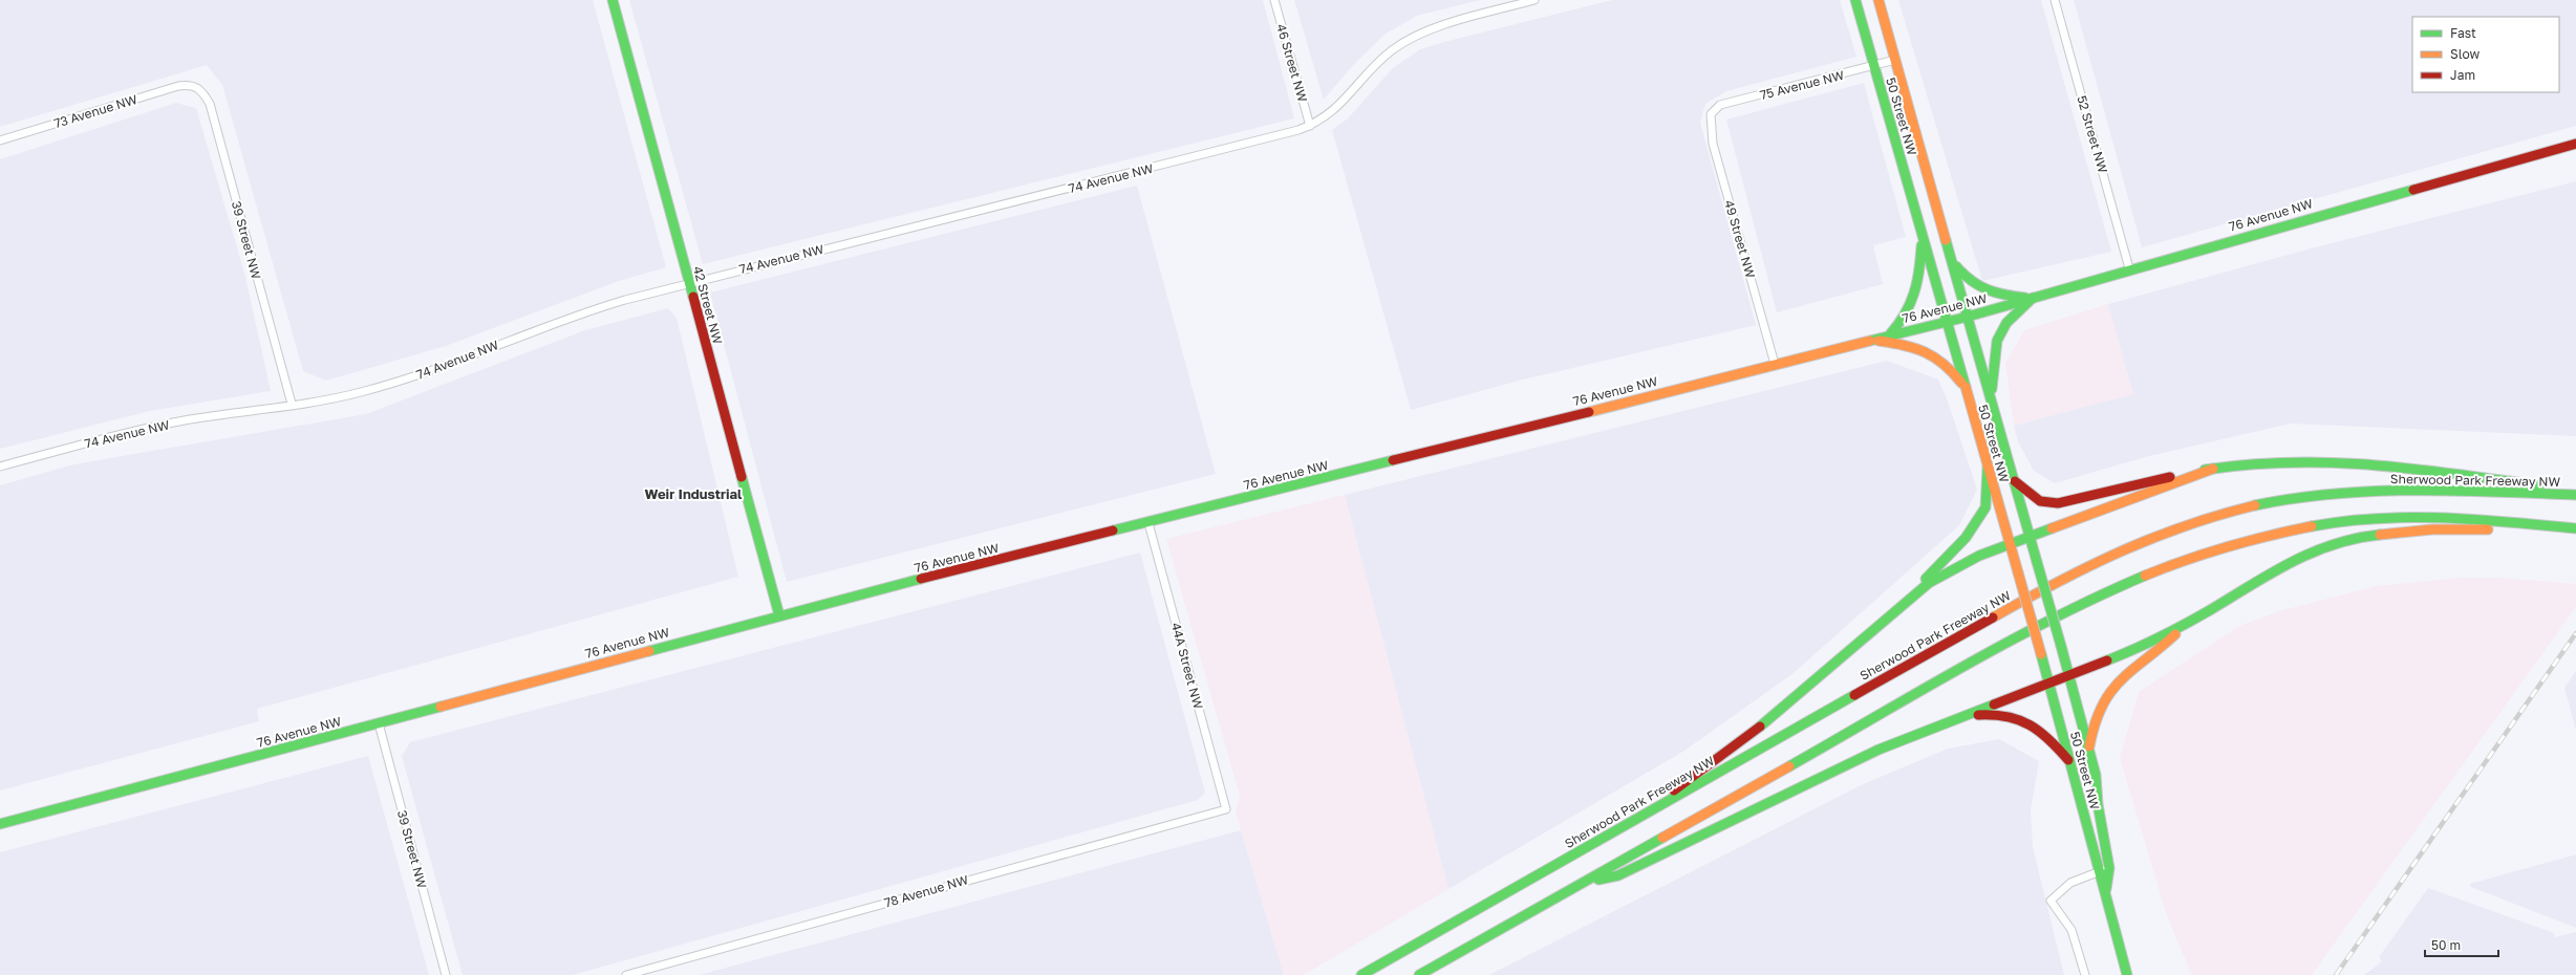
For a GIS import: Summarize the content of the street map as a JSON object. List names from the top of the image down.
{
  "streets": {
    "main road": [
      "50 Street NW",
      "76 Avenue NW",
      "42 Street NW",
      "Sherwood Park Freeway NW"
    ],
    "street": [
      "46 Street NW",
      "75 Avenue NW",
      "73 Avenue NW",
      "52 Street NW",
      "74 Avenue NW",
      "49 Street NW",
      "39 Street NW",
      "44A Street NW",
      "78 Avenue NW"
    ]
  },
  "crossings": [
    ["46 Street NW", "74 Avenue NW"],
    ["75 Avenue NW", "50 Street NW"],
    ["75 Avenue NW", "49 Street NW"],
    ["73 Avenue NW", "39 Street NW"],
    ["50 Street NW", "76 Avenue NW"],
    ["52 Street NW", "76 Avenue NW"],
    ["74 Avenue NW", "39 Street NW"],
    ["74 Avenue NW", "42 Street NW"],
    ["76 Avenue NW", "49 Street NW"],
    ["76 Avenue NW", "39 Street NW"],
    ["76 Avenue NW", "42 Street NW"],
    ["76 Avenue NW", "44A Street NW"],
    ["44A Street NW", "78 Avenue NW"]
  ],
  "districts": ["Weir Industrial"],
  "legend": ["Fast", "Slow", "Jam"],
  "scale_bar": "50 m"
}
